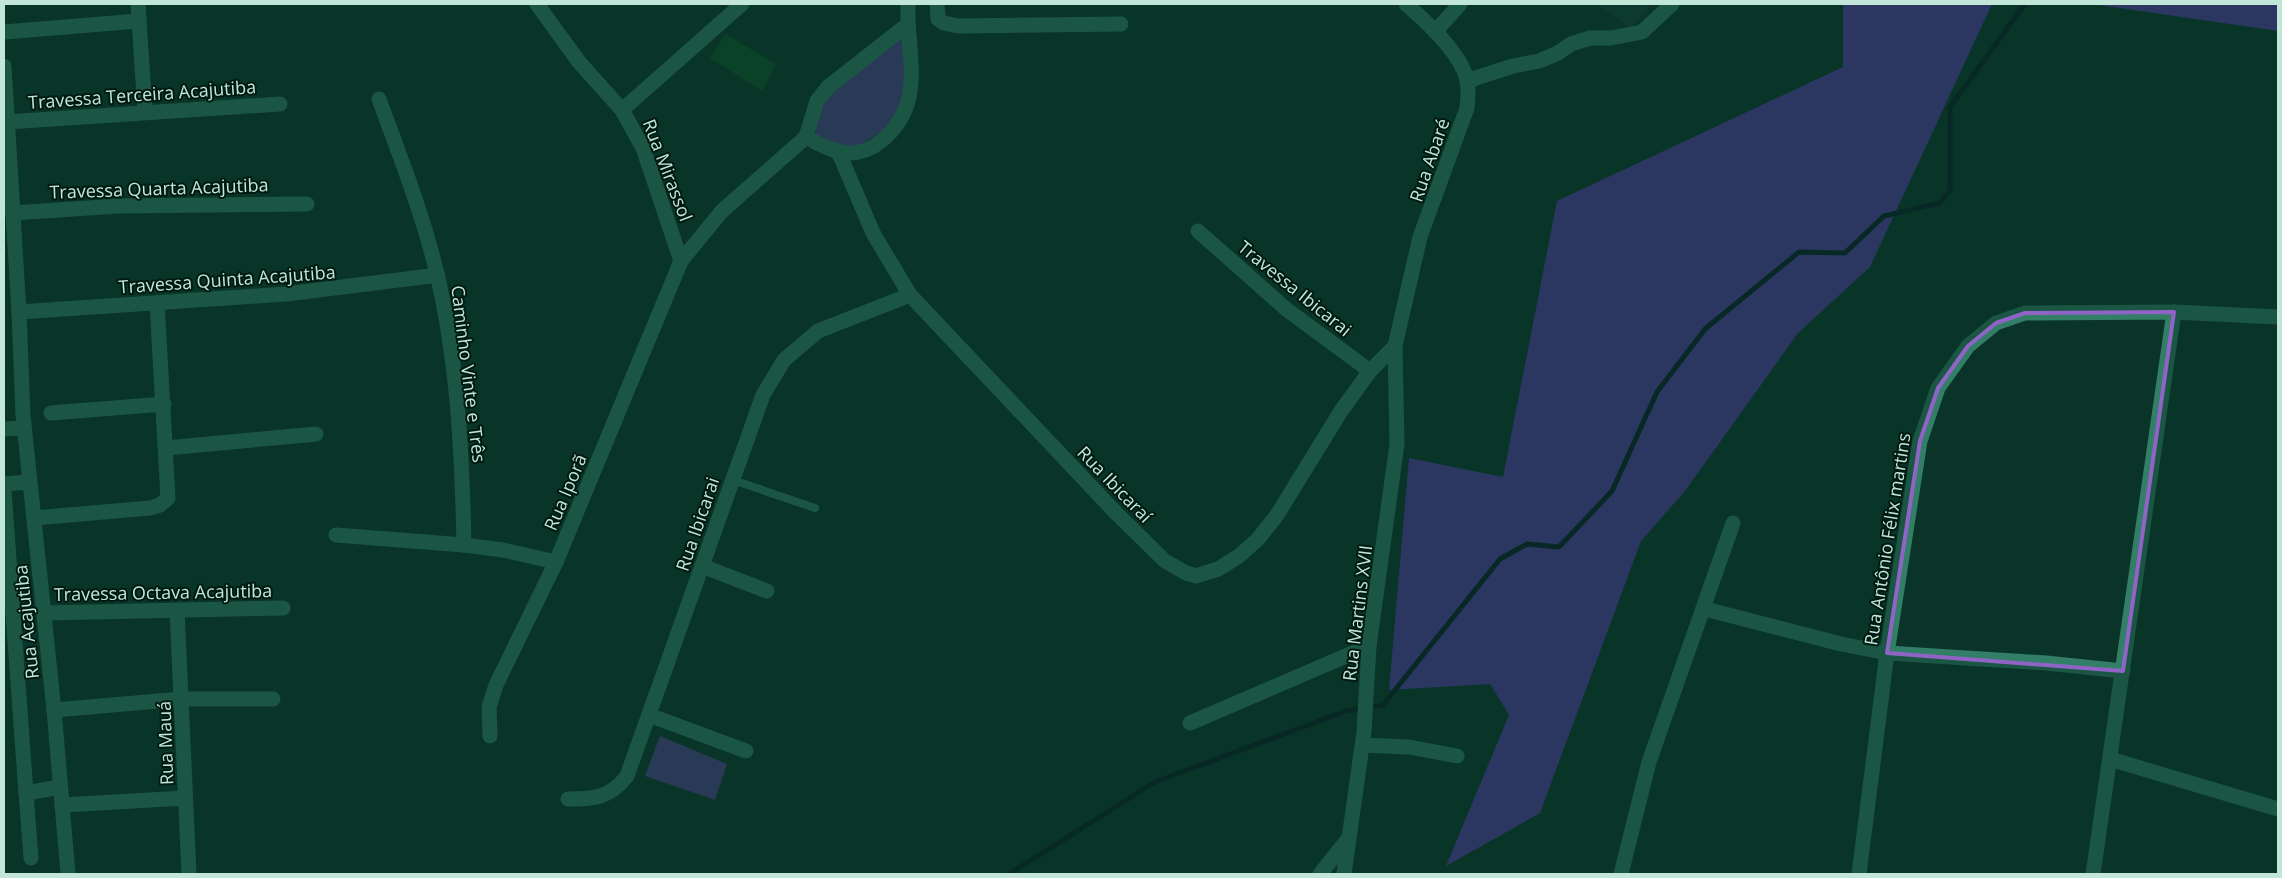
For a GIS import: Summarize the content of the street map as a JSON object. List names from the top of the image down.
{
  "streets": {
    "street": [
      "Travessa Terceira Acajutiba",
      "Rua Abaré",
      "Rua Mirassol",
      "Travessa Quarta Acajutiba",
      "Travessa Quinta Acajutiba",
      "Travessa Ibicarai",
      "Caminho Vinte e Três",
      "Rua Ibicaraí",
      "Rua Iporã",
      "Rua Ibicarai",
      "Rua Antônio Félix martins",
      "Travessa Octava Acajutiba",
      "Rua Martins XVII",
      "Rua Acajutiba",
      "Rua Mauá"
    ]
  },
  "crossings": [
    ["Travessa Terceira Acajutiba", "Rua Acajutiba"],
    ["Rua Abaré", "Rua Ibicaraí"],
    ["Rua Abaré", "Rua Martins XVII"],
    ["Rua Mirassol", "Rua Iporã"],
    ["Travessa Quarta Acajutiba", "Rua Acajutiba"],
    ["Travessa Quinta Acajutiba", "Caminho Vinte e Três"],
    ["Travessa Quinta Acajutiba", "Rua Acajutiba"],
    ["Travessa Ibicarai", "Rua Ibicaraí"],
    ["Rua Ibicaraí", "Rua Ibicarai"],
    ["Rua Ibicaraí", "Rua Martins XVII"],
    ["Travessa Octava Acajutiba", "Rua Acajutiba"],
    ["Travessa Octava Acajutiba", "Rua Mauá"]
  ]
}
